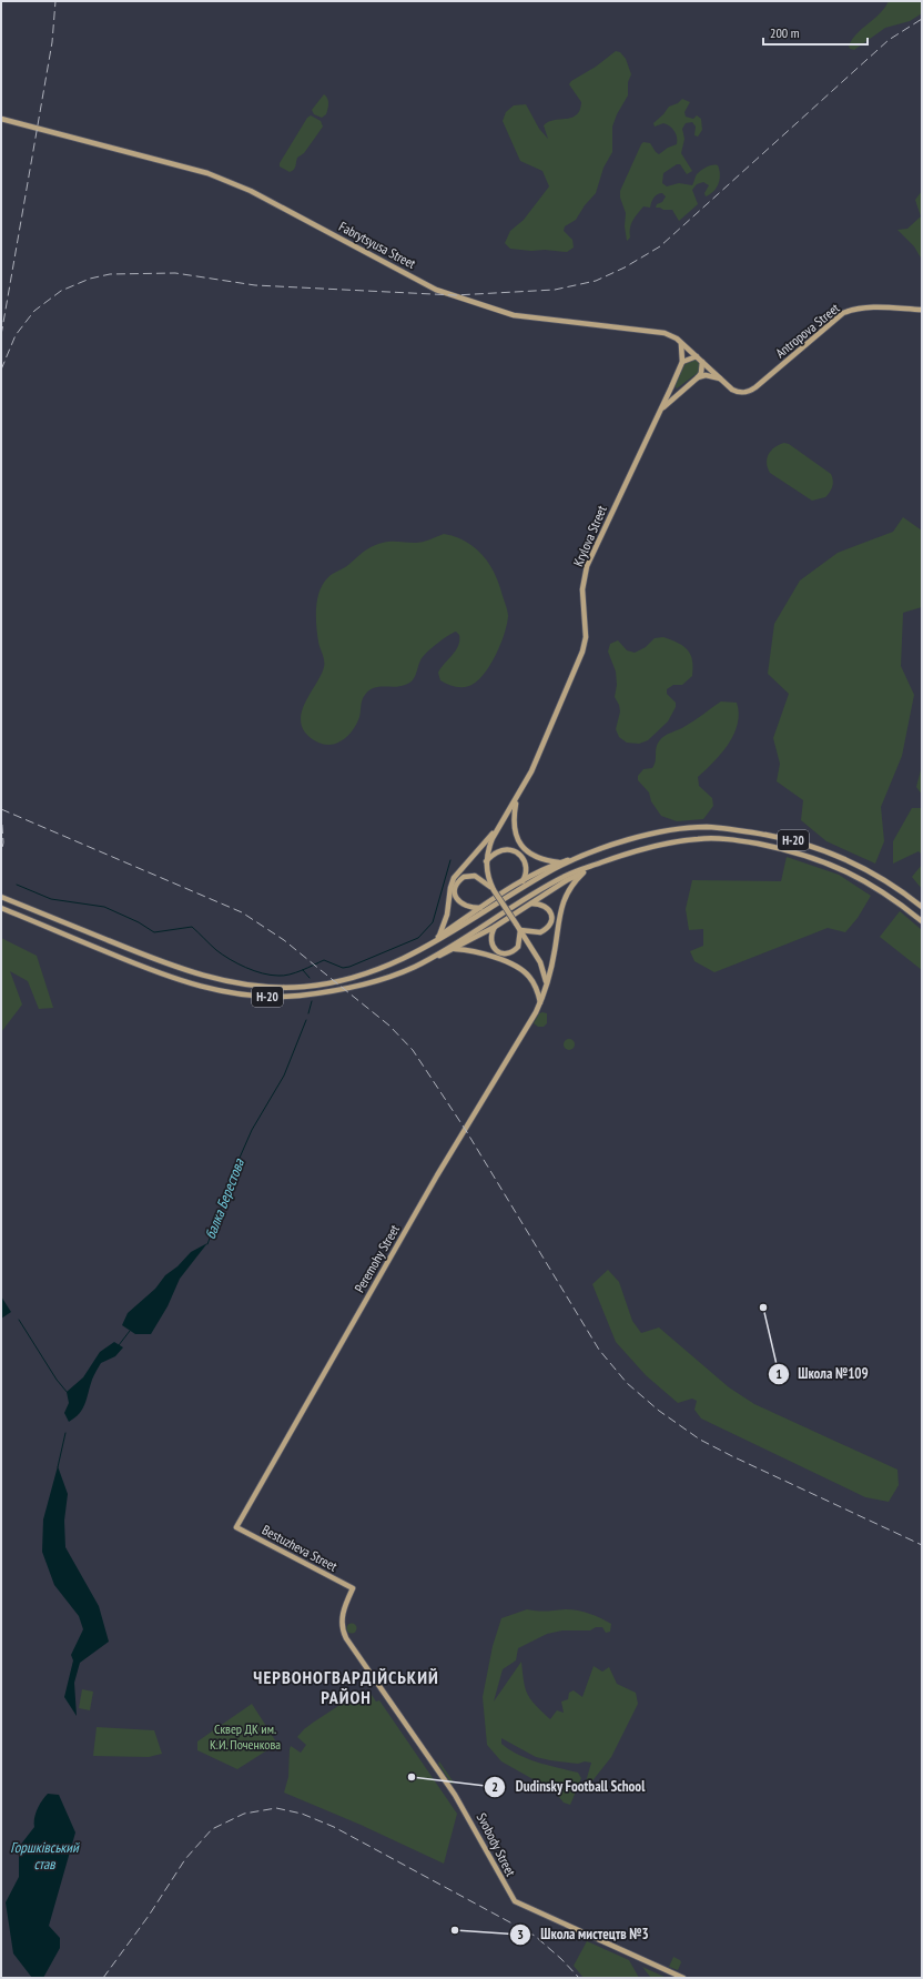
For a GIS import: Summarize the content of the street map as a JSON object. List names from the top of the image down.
{
  "streets": {
    "main road": [
      "Fabrytsyusa Street",
      "Antropova Street",
      "Krylova Street",
      "Н-20",
      "Peremohy Street",
      "Bestuzheva Street",
      "Svobody Street"
    ]
  },
  "crossings": [
    ["Fabrytsyusa Street", "Antropova Street"],
    ["Peremohy Street", "Bestuzheva Street"],
    ["Bestuzheva Street", "Svobody Street"]
  ],
  "districts": ["ЧЕРВОНОГВАРДІЙСЬКИЙ РАЙОН"],
  "water": ["балка Берестова", "Горшківський став"],
  "parks": ["Сквер ДК им. К.И. Поченкова"],
  "places": ["Школа №109", "Dudinsky Football School", "Школа мистецтв №3"],
  "scale_bar": "200 m"
}
